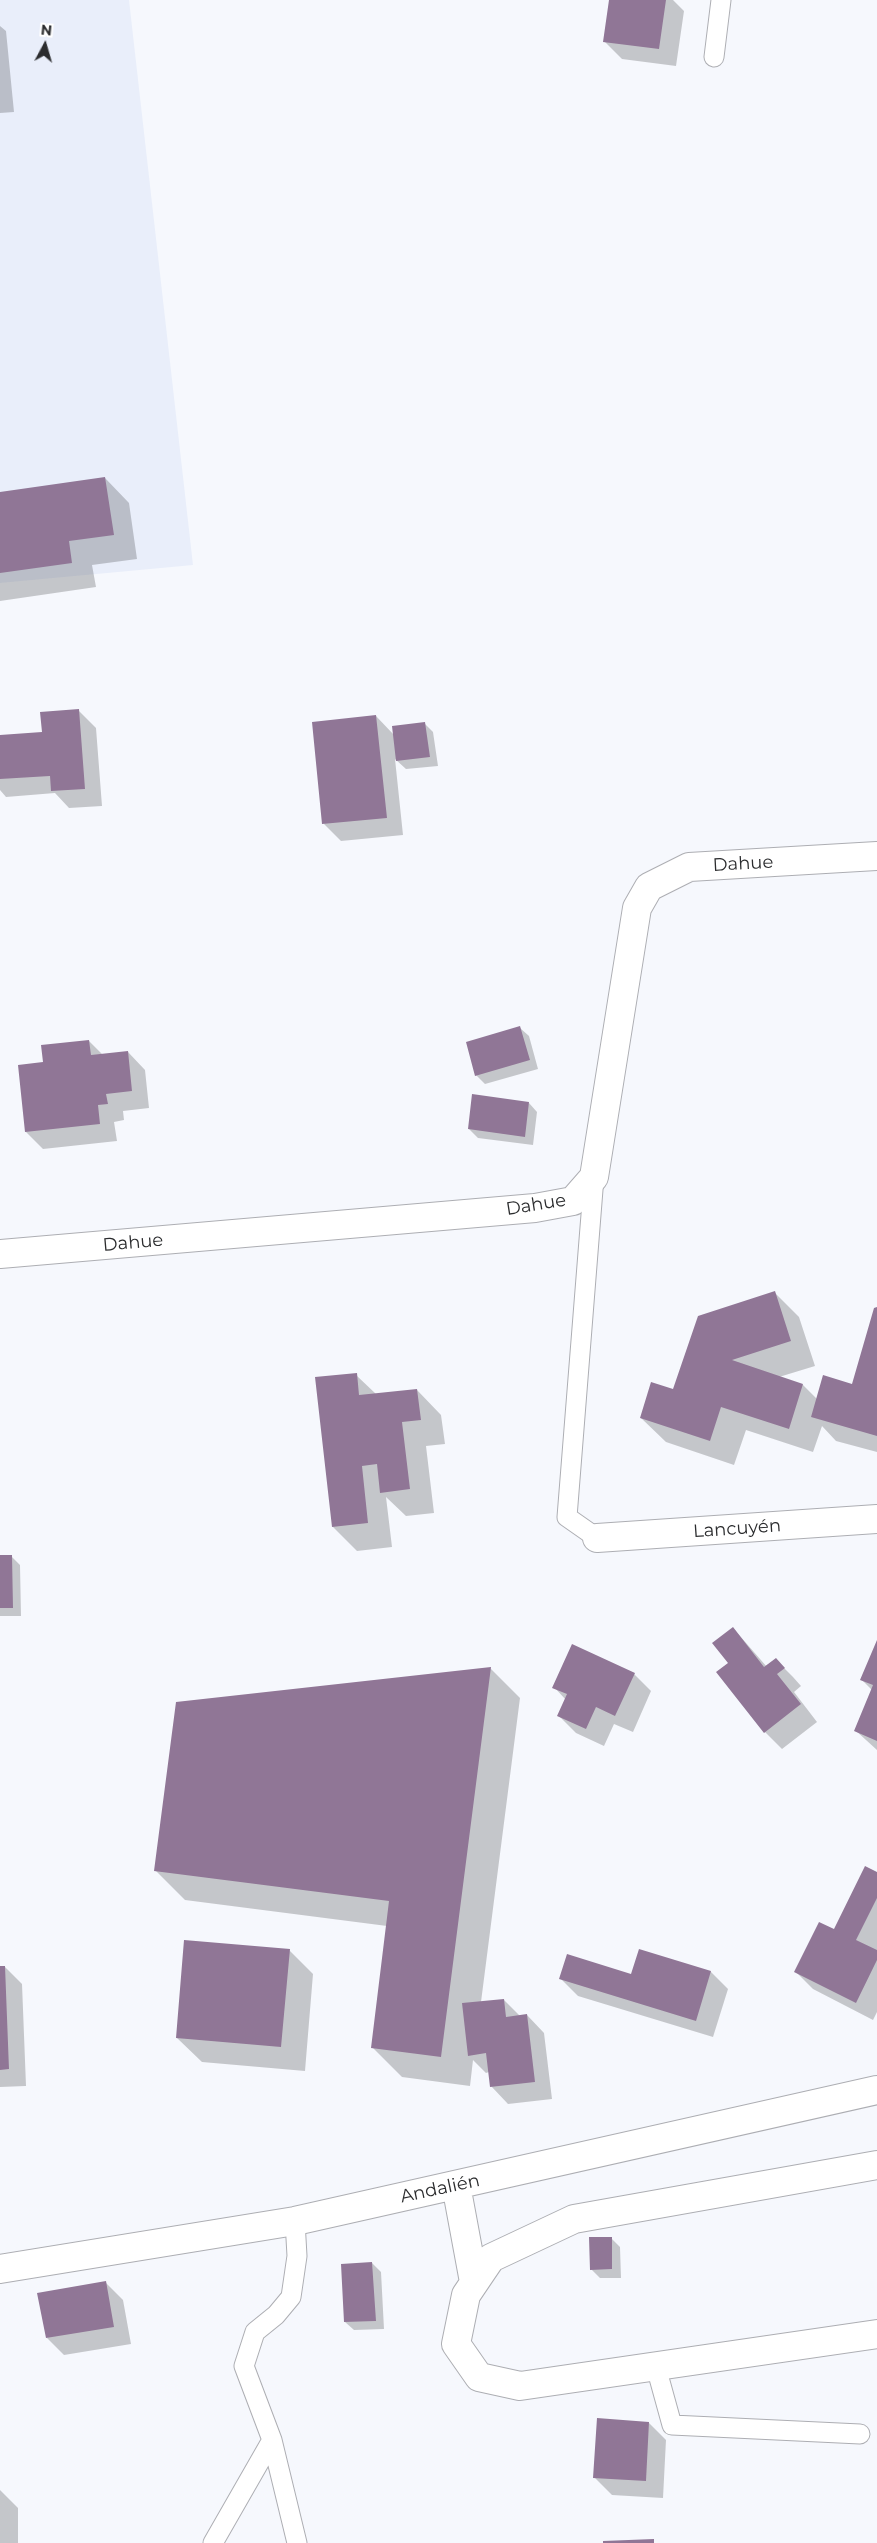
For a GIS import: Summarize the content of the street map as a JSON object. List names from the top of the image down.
{
  "streets": {
    "street": ["Dahue", "Lancuyén", "Andalién"]
  },
  "north": "top"
}
